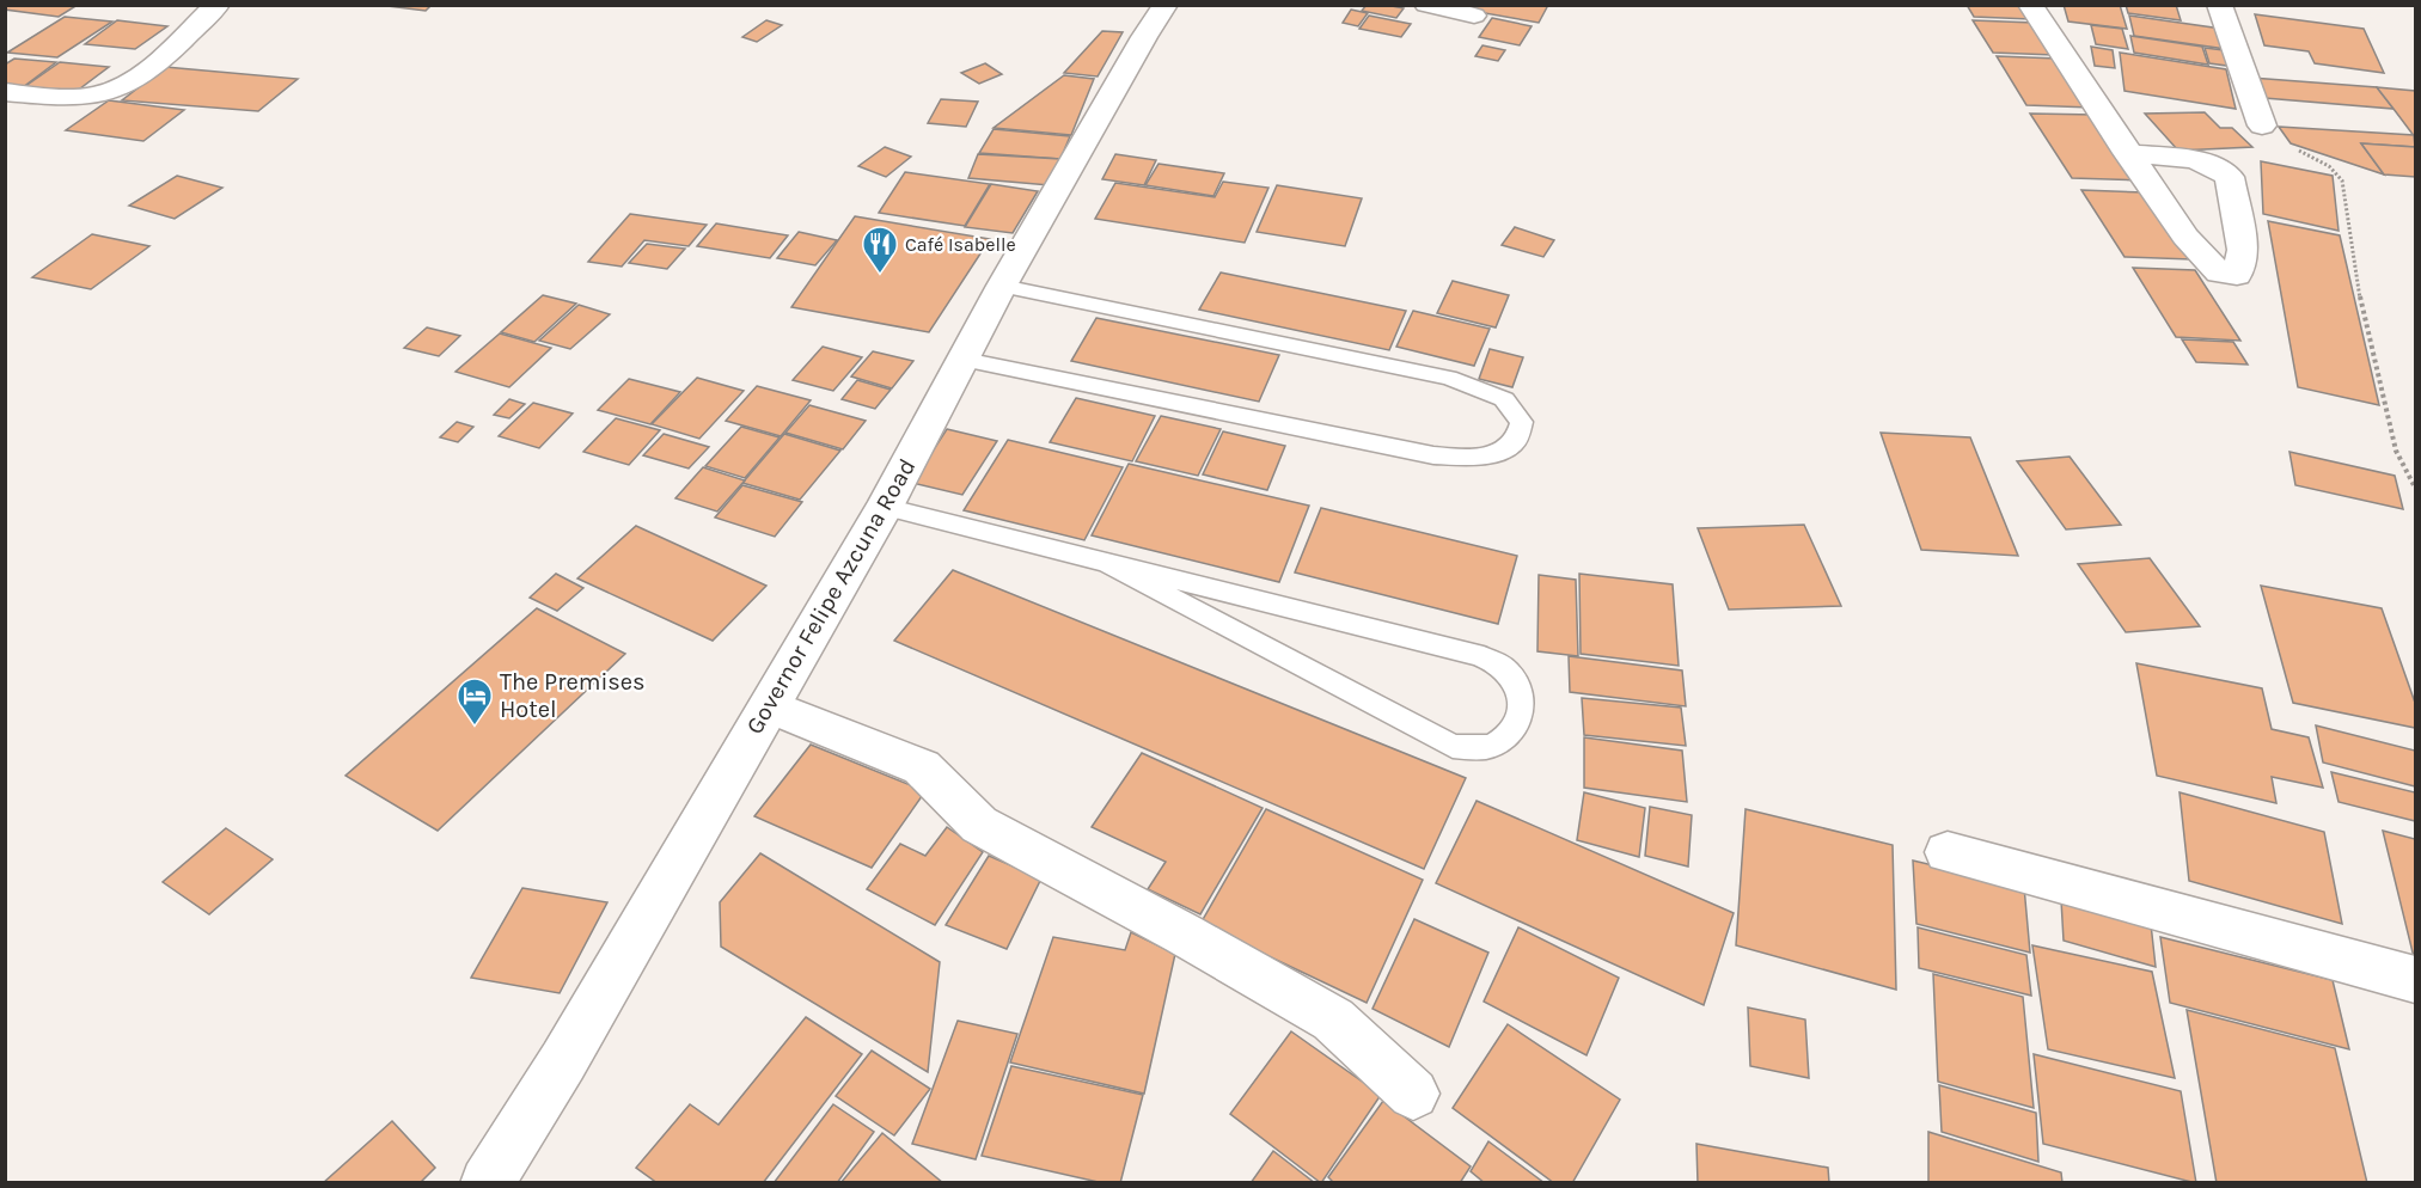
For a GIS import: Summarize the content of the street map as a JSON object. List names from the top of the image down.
{
  "streets": {
    "street": ["Governor Felipe Azcuna Road"]
  },
  "places": {
    "restaurant": ["Café Isabelle"],
    "hotel": ["The Premises Hotel"]
  }
}
